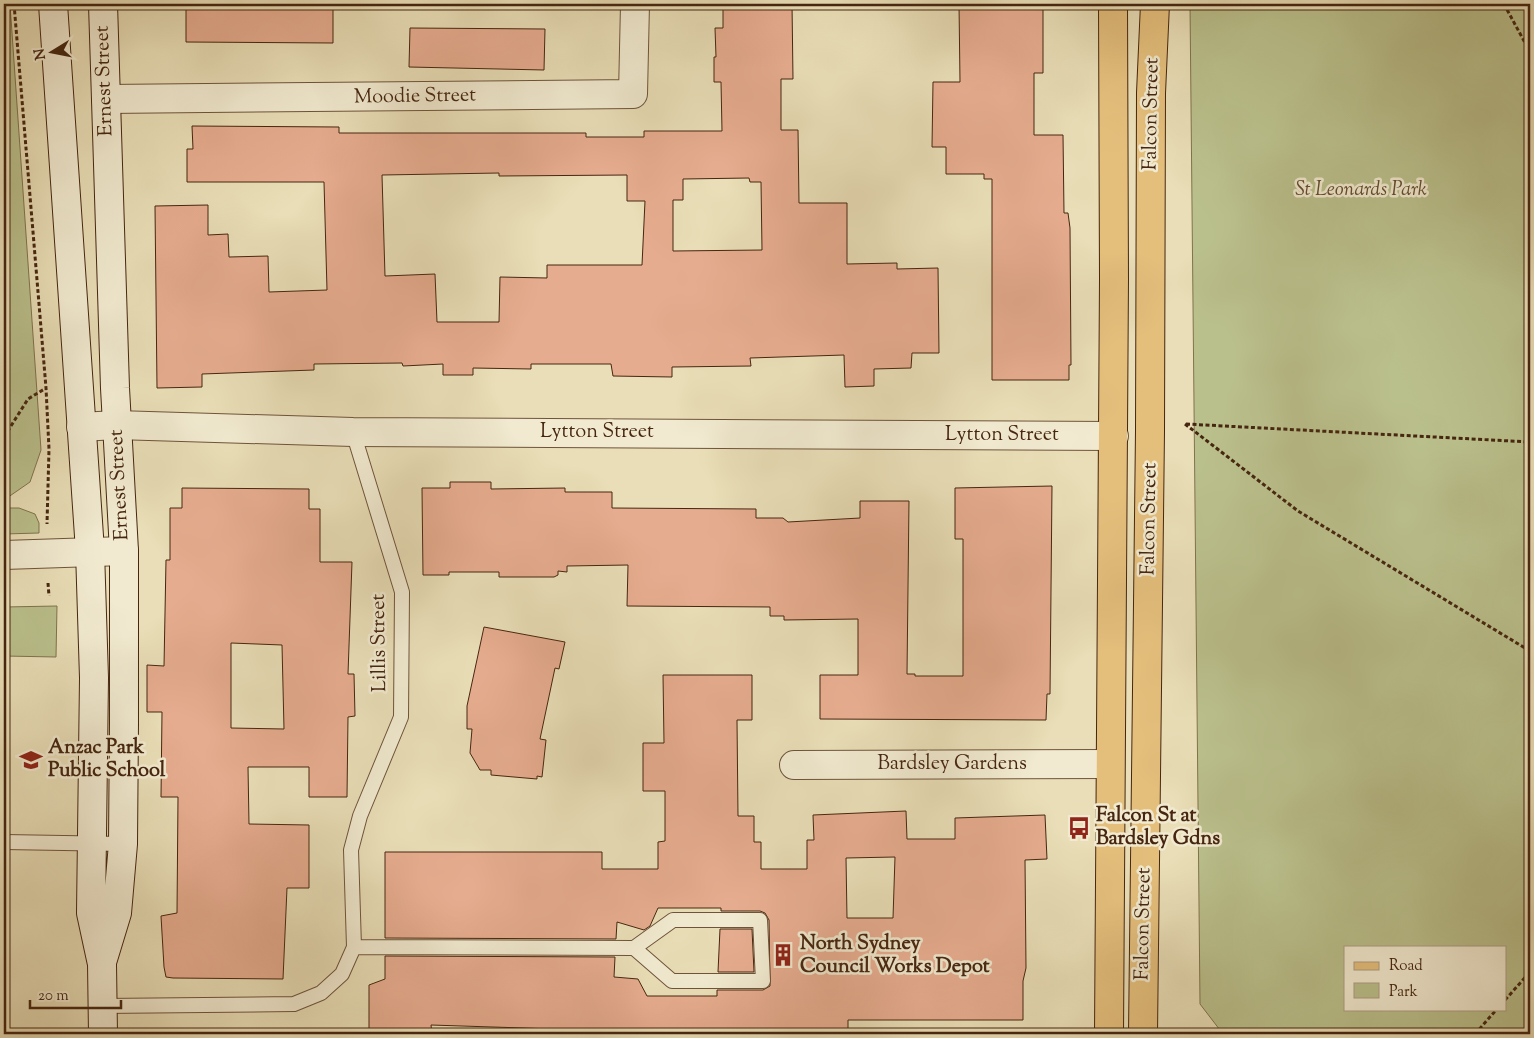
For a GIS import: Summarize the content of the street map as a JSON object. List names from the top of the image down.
{
  "streets": {
    "main road": ["Falcon Street"],
    "street": [
      "Ernest Street",
      "Moodie Street",
      "Lytton Street",
      "Bardsley Gardens"
    ],
    "lane": ["Lillis Street"]
  },
  "crossings": [
    ["Ernest Street", "Moodie Street"],
    ["Ernest Street", "Lytton Street"],
    ["Falcon Street", "Lytton Street"],
    ["Falcon Street", "Bardsley Gardens"],
    ["Lytton Street", "Lillis Street"]
  ],
  "parks": ["St Leonards Park"],
  "places": {
    "school or university": ["Anzac Park Public School"],
    "bus stop": ["Falcon St at Bardsley Gdns"],
    "building": ["North Sydney Council Works Depot"]
  },
  "legend": ["Road", "Park"],
  "scale_bar": "20 m",
  "north": "left"
}
